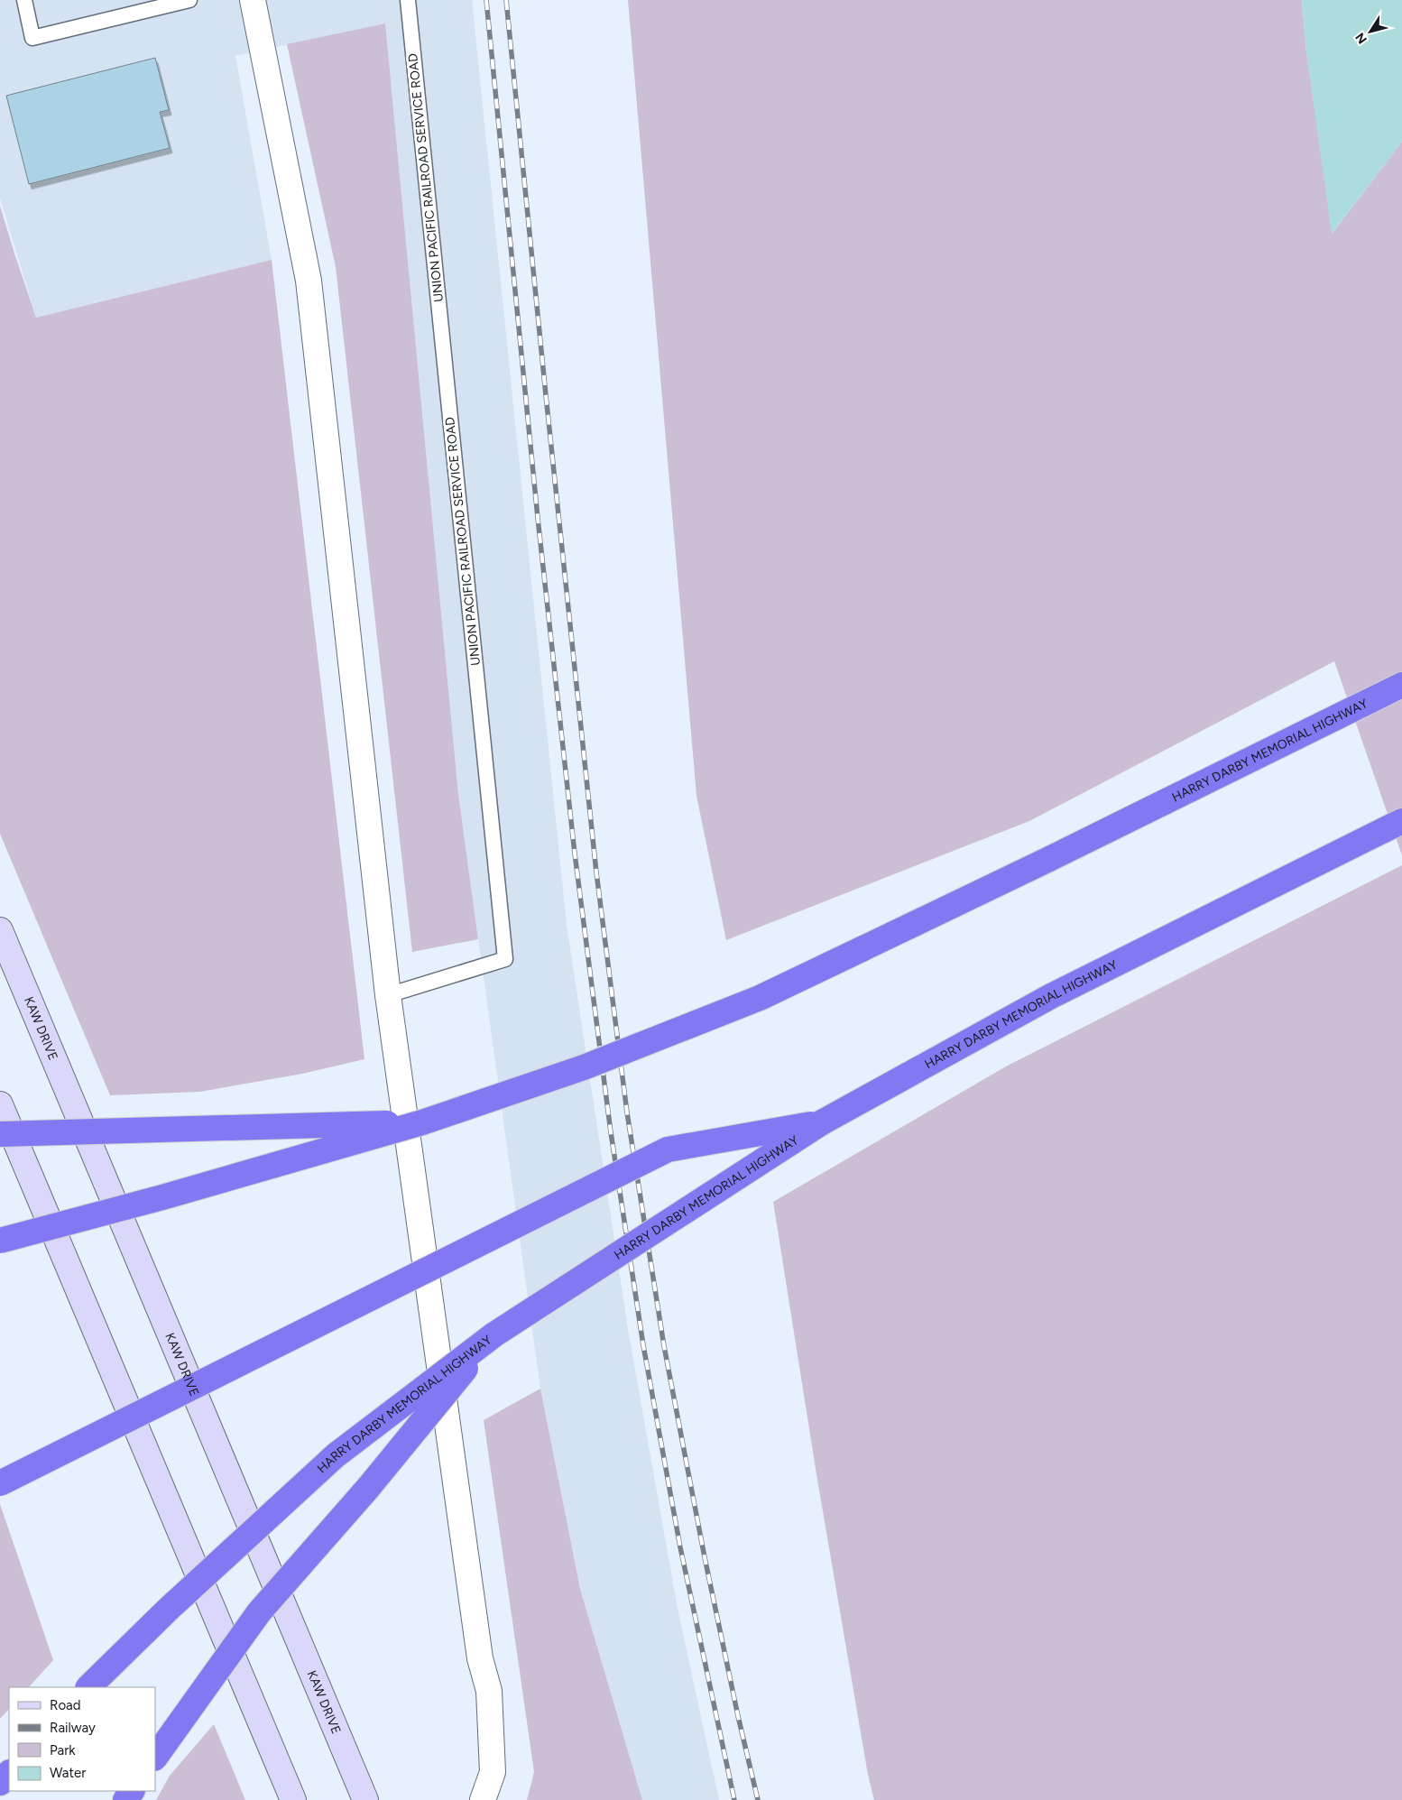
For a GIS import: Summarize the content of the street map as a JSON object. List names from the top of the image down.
{
  "streets": {
    "highway": ["HARRY DARBY MEMORIAL HIGHWAY"],
    "main road": ["KAW DRIVE"],
    "lane": ["UNION PACIFIC RAILROAD SERVICE ROAD"]
  },
  "legend": [
    "Road",
    "Railway",
    "Park",
    "Water"
  ],
  "north": "bottom left"
}
